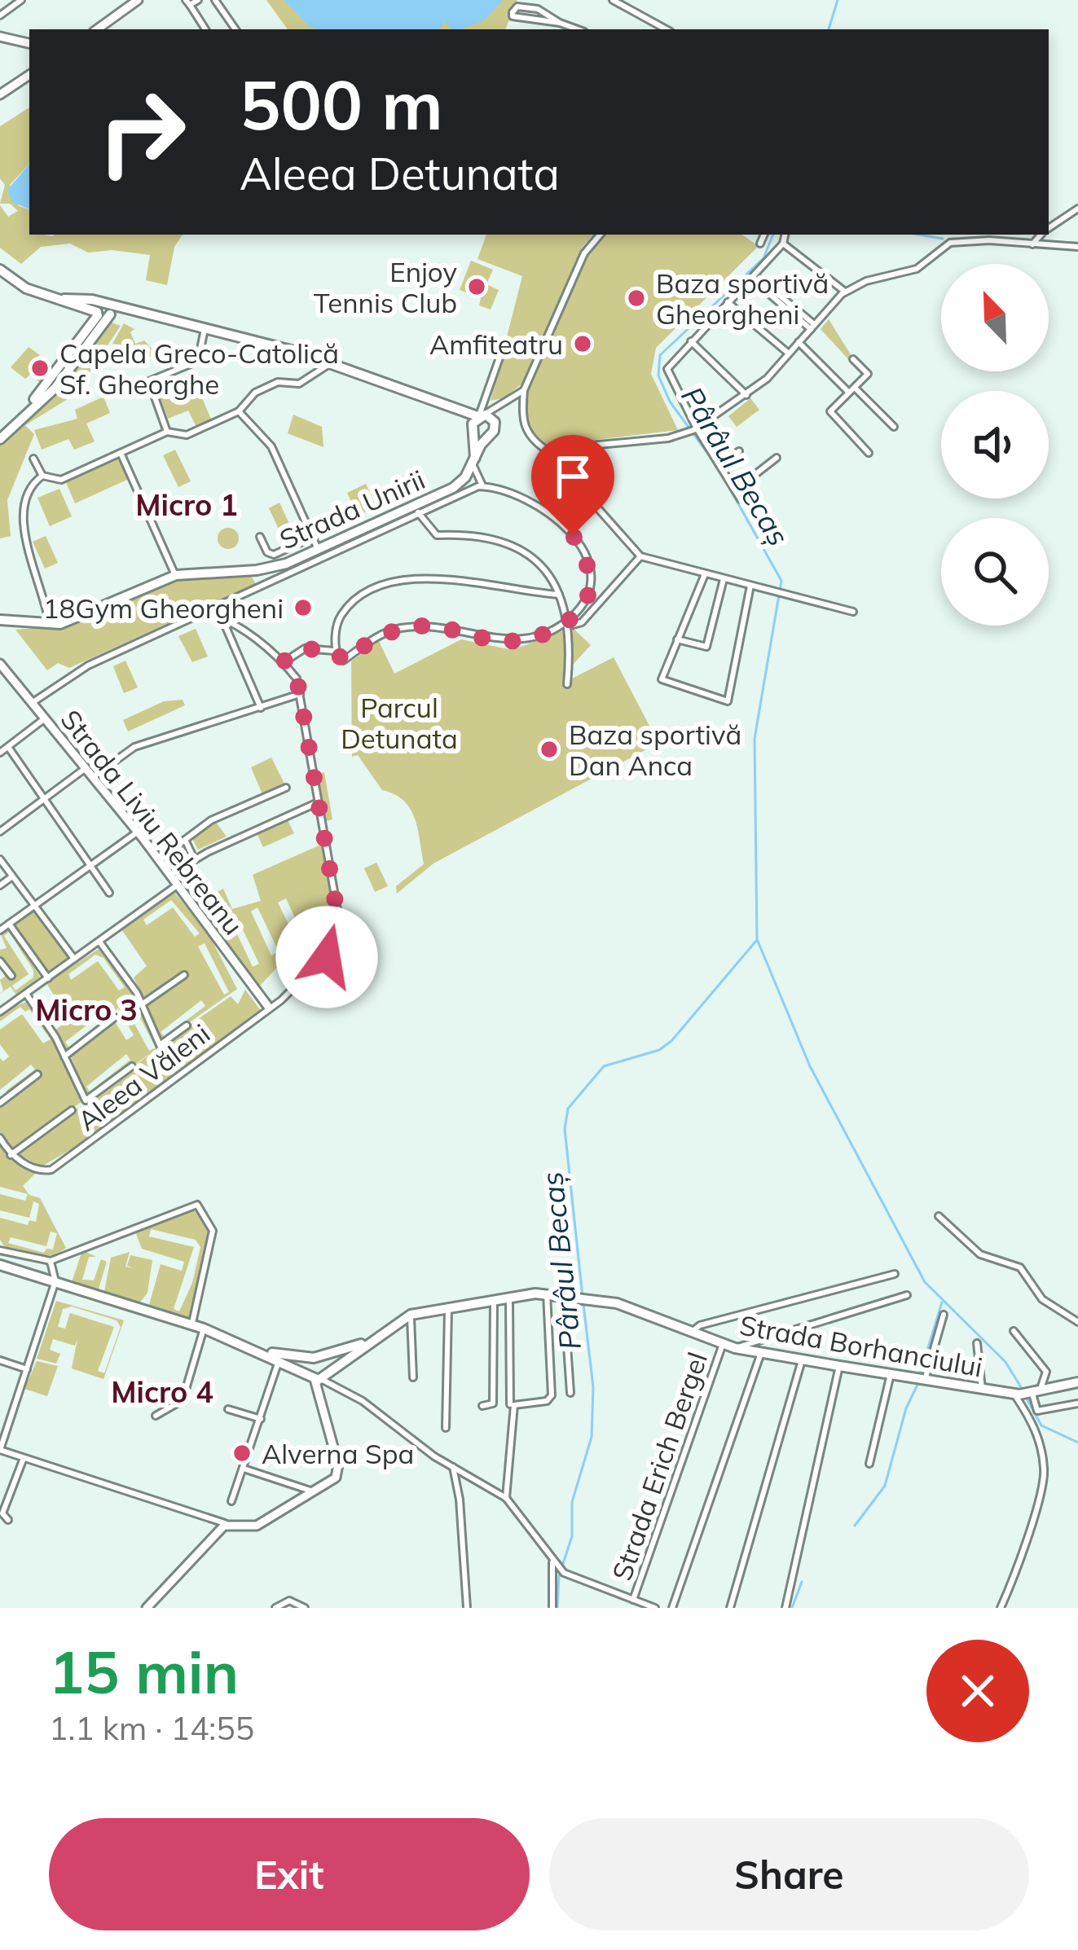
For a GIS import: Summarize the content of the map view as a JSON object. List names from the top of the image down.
{
  "streets": {
    "main road": ["Strada Unirii", "Strada Borhanciului"],
    "street": ["Strada Liviu Rebreanu", "Aleea Văleni", "Strada Erich Bergel"]
  },
  "crossings": [
    ["Strada Liviu Rebreanu", "Aleea Văleni"],
    ["Strada Borhanciului", "Strada Erich Bergel"]
  ],
  "districts": ["Micro 1", "Micro 3", "Micro 4"],
  "water": ["Pârâul Becaș"],
  "parks": ["Parcul Detunata"],
  "places": [
    "Enjoy Tennis Club",
    "Baza sportivă Gheorgheni",
    "Amfiteatru",
    "Capela Greco-Catolică Sf. Gheorghe",
    "18Gym Gheorgheni",
    "Baza sportivă Dan Anca",
    "Alverna Spa"
  ],
  "north": "top left",
  "page": {
    "turn": ["500 m", "Aleea Detunata"],
    "heading": ["15 min", "1.1 km · 14:55"],
    "buttons": ["Exit", "Share"]
  }
}
